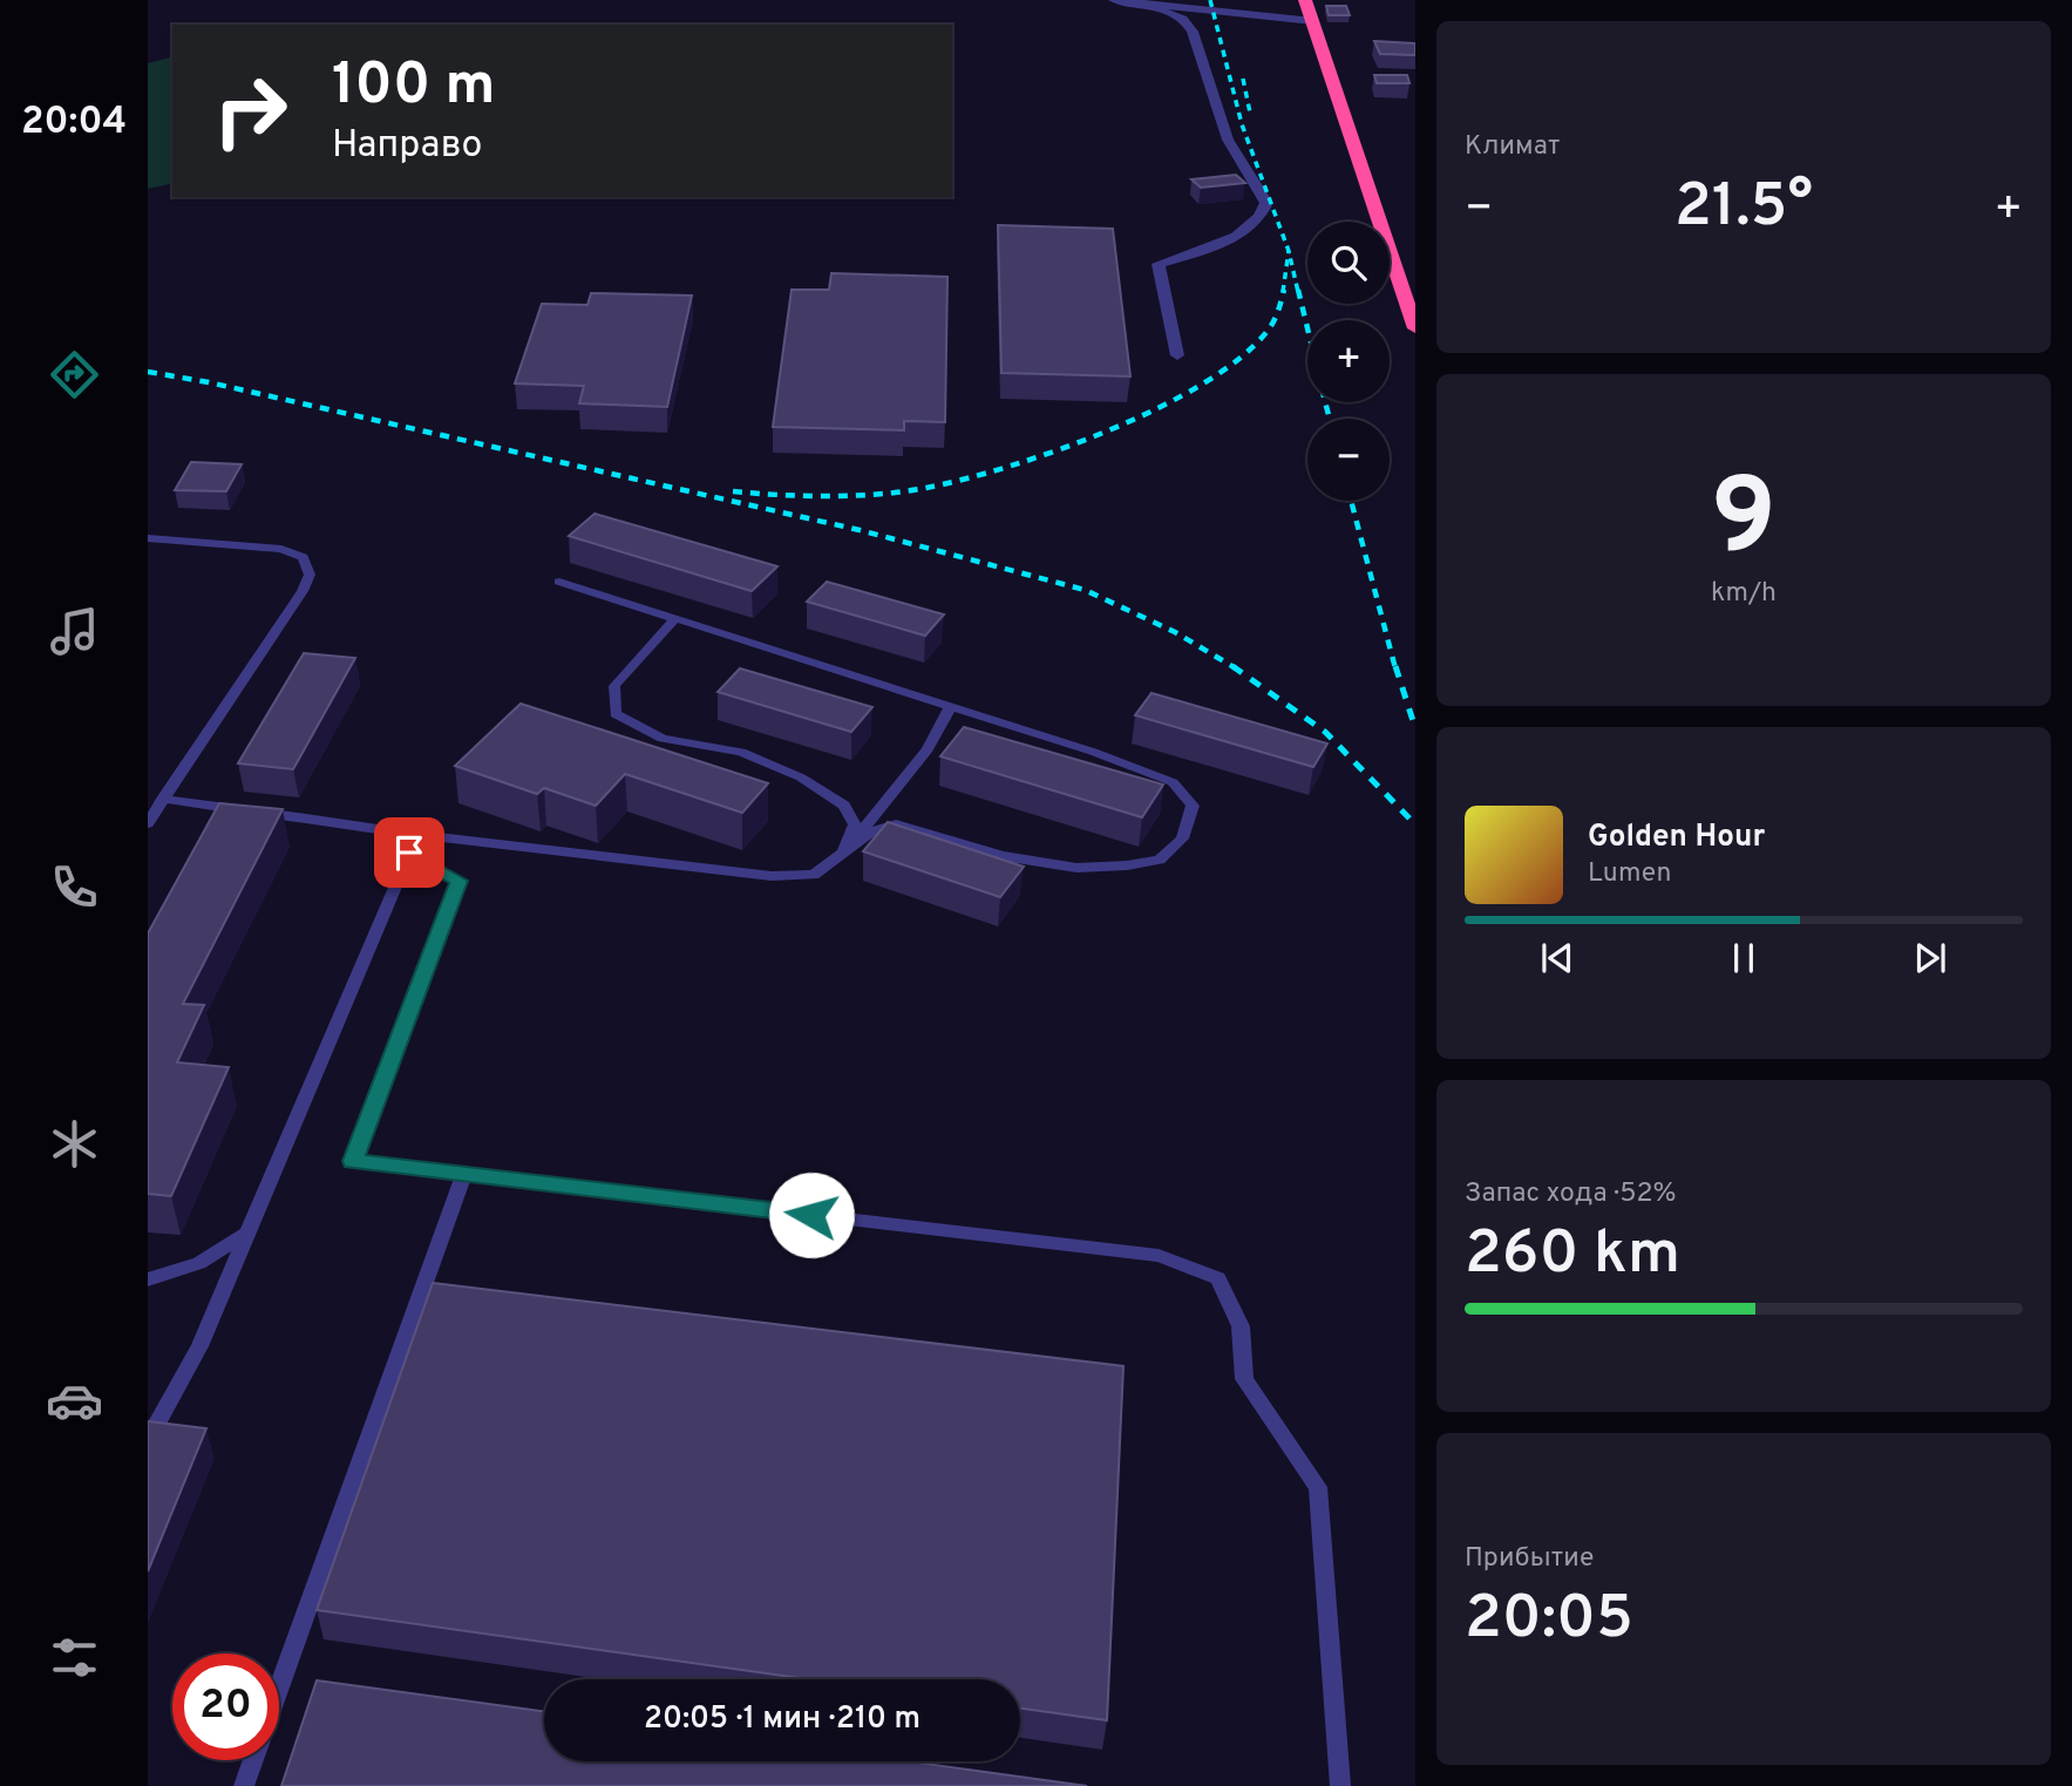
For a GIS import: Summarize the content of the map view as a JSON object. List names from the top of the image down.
{
  "page": {
    "tabs": "20:04",
    "tile": [
      "Климат",
      ["9", "km/h"],
      ["Запас хода · 52%", "260 km"],
      ["Прибытие", "20:05"]
    ],
    "turn": ["100 m", "Направо"],
    "heat": ["−", "21.5°", "+"],
    "map_buttons": ["+", "−"],
    "song": ["Golden Hour", "Lumen"],
    "limit": "20",
    "trip": "20:05 · 1 мин · 210 m"
  }
}
